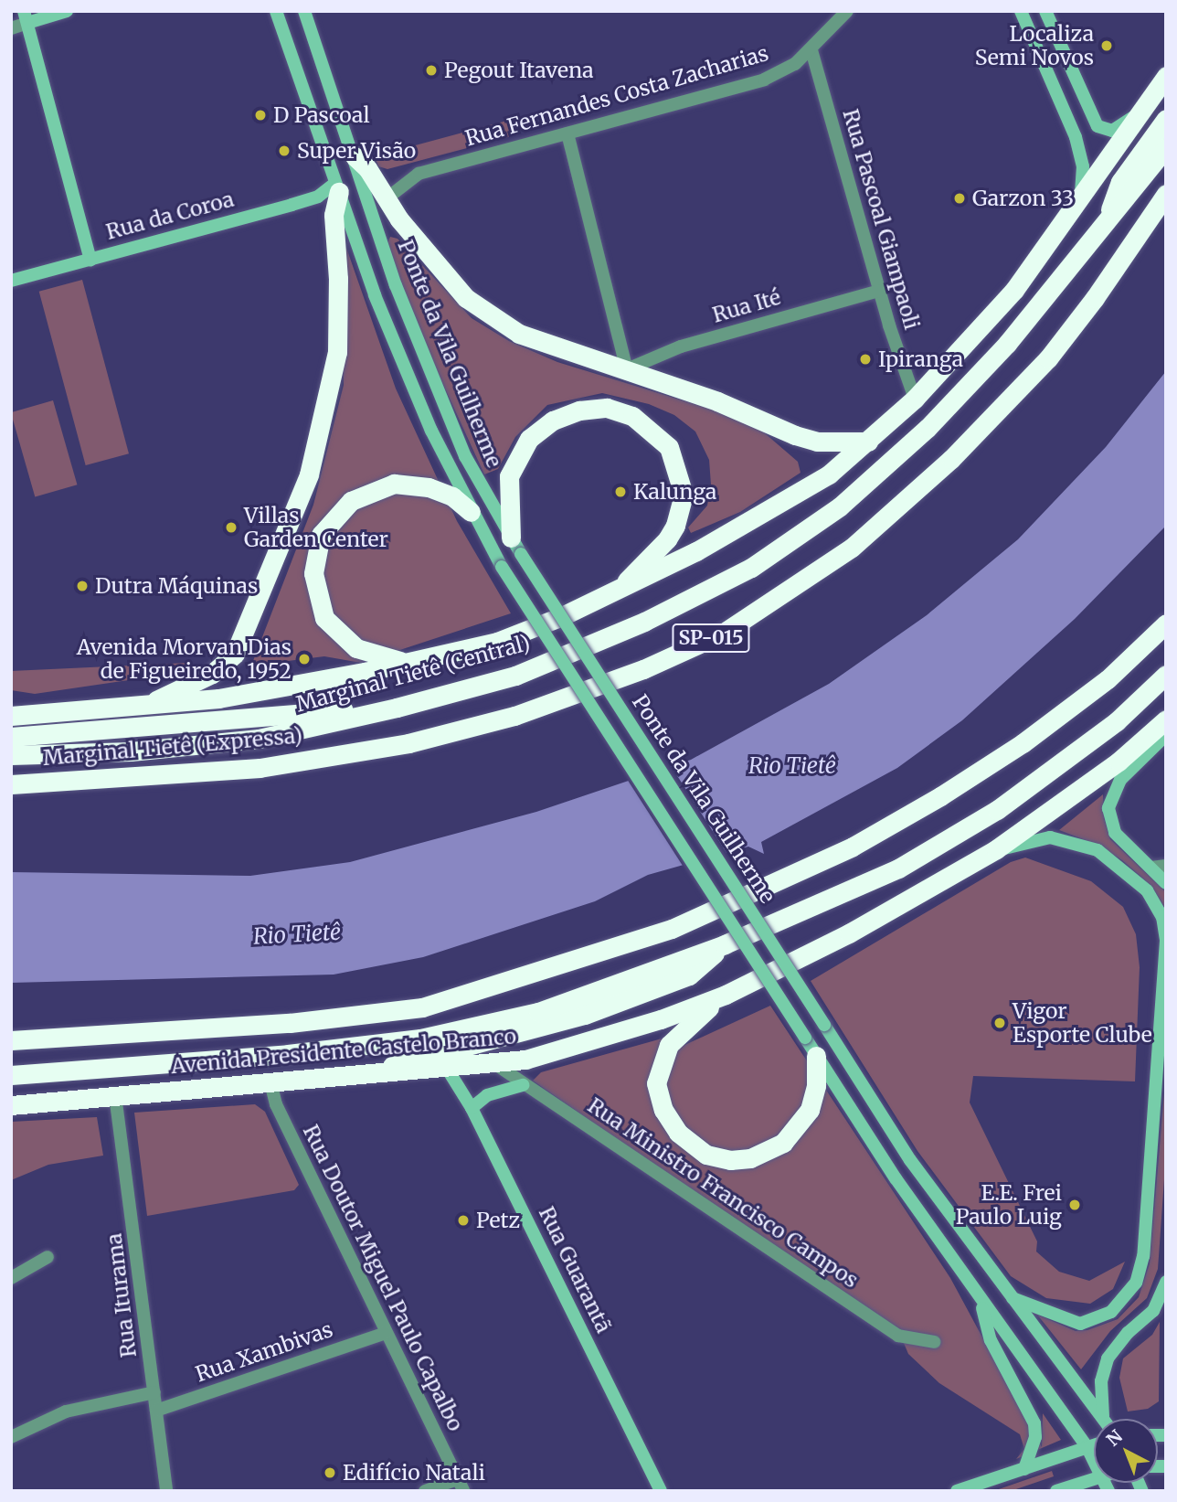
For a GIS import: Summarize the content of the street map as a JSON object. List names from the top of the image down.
{
  "streets": {
    "highway": [
      "SP-015",
      "Marginal Tietê (Central)",
      "Marginal Tietê (Expressa)",
      "Avenida Presidente Castelo Branco"
    ],
    "main road": ["Rua da Coroa", "Ponte da Vila Guilherme", "Rua Guarantã"],
    "street": [
      "Rua Fernandes Costa Zacharias",
      "Rua Pascoal Giampaoli",
      "Rua Ité",
      "Rua Ministro Francisco Campos",
      "Rua Doutor Miguel Paulo Capalbo",
      "Rua Iturama",
      "Rua Xambivas"
    ]
  },
  "crossings": [
    ["Rua Fernandes Costa Zacharias", "Rua Pascoal Giampaoli"],
    ["Rua da Coroa", "Ponte da Vila Guilherme"],
    ["Rua Pascoal Giampaoli", "Rua Ité"],
    ["Avenida Presidente Castelo Branco", "Rua Ministro Francisco Campos"],
    ["Avenida Presidente Castelo Branco", "Rua Guarantã"],
    ["Avenida Presidente Castelo Branco", "Rua Doutor Miguel Paulo Capalbo"],
    ["Avenida Presidente Castelo Branco", "Rua Iturama"],
    ["Rua Doutor Miguel Paulo Capalbo", "Rua Xambivas"],
    ["Rua Iturama", "Rua Xambivas"]
  ],
  "water": ["Rio Tietê"],
  "places": [
    "Localiza Semi Novos",
    "Pegout Itavena",
    "D Pascoal",
    "Super Visão",
    "Garzon 33",
    "Ipiranga",
    "Kalunga",
    "Villas Garden Center",
    "Dutra Máquinas",
    "Avenida Morvan Dias de Figueiredo, 1952",
    "Vigor Esporte Clube",
    "E.E. Frei Paulo Luig",
    "Petz",
    "Edifício Natali"
  ],
  "north": "top left"
}
